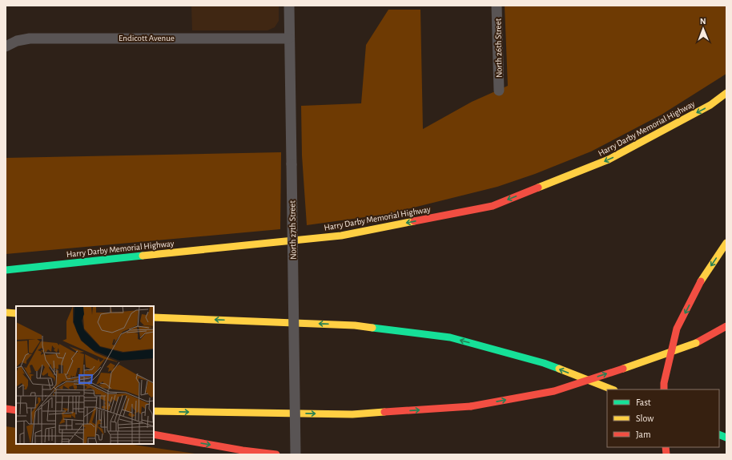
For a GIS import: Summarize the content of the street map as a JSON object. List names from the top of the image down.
{
  "streets": {
    "highway": ["Harry Darby Memorial Highway"],
    "street": ["Endicott Avenue", "North 26th Street", "North 27th Street"]
  },
  "crossings": [
    ["Endicott Avenue", "North 27th Street"]
  ],
  "one_way": ["Harry Darby Memorial Highway"],
  "legend": ["Fast", "Slow", "Jam"],
  "north": "top"
}
